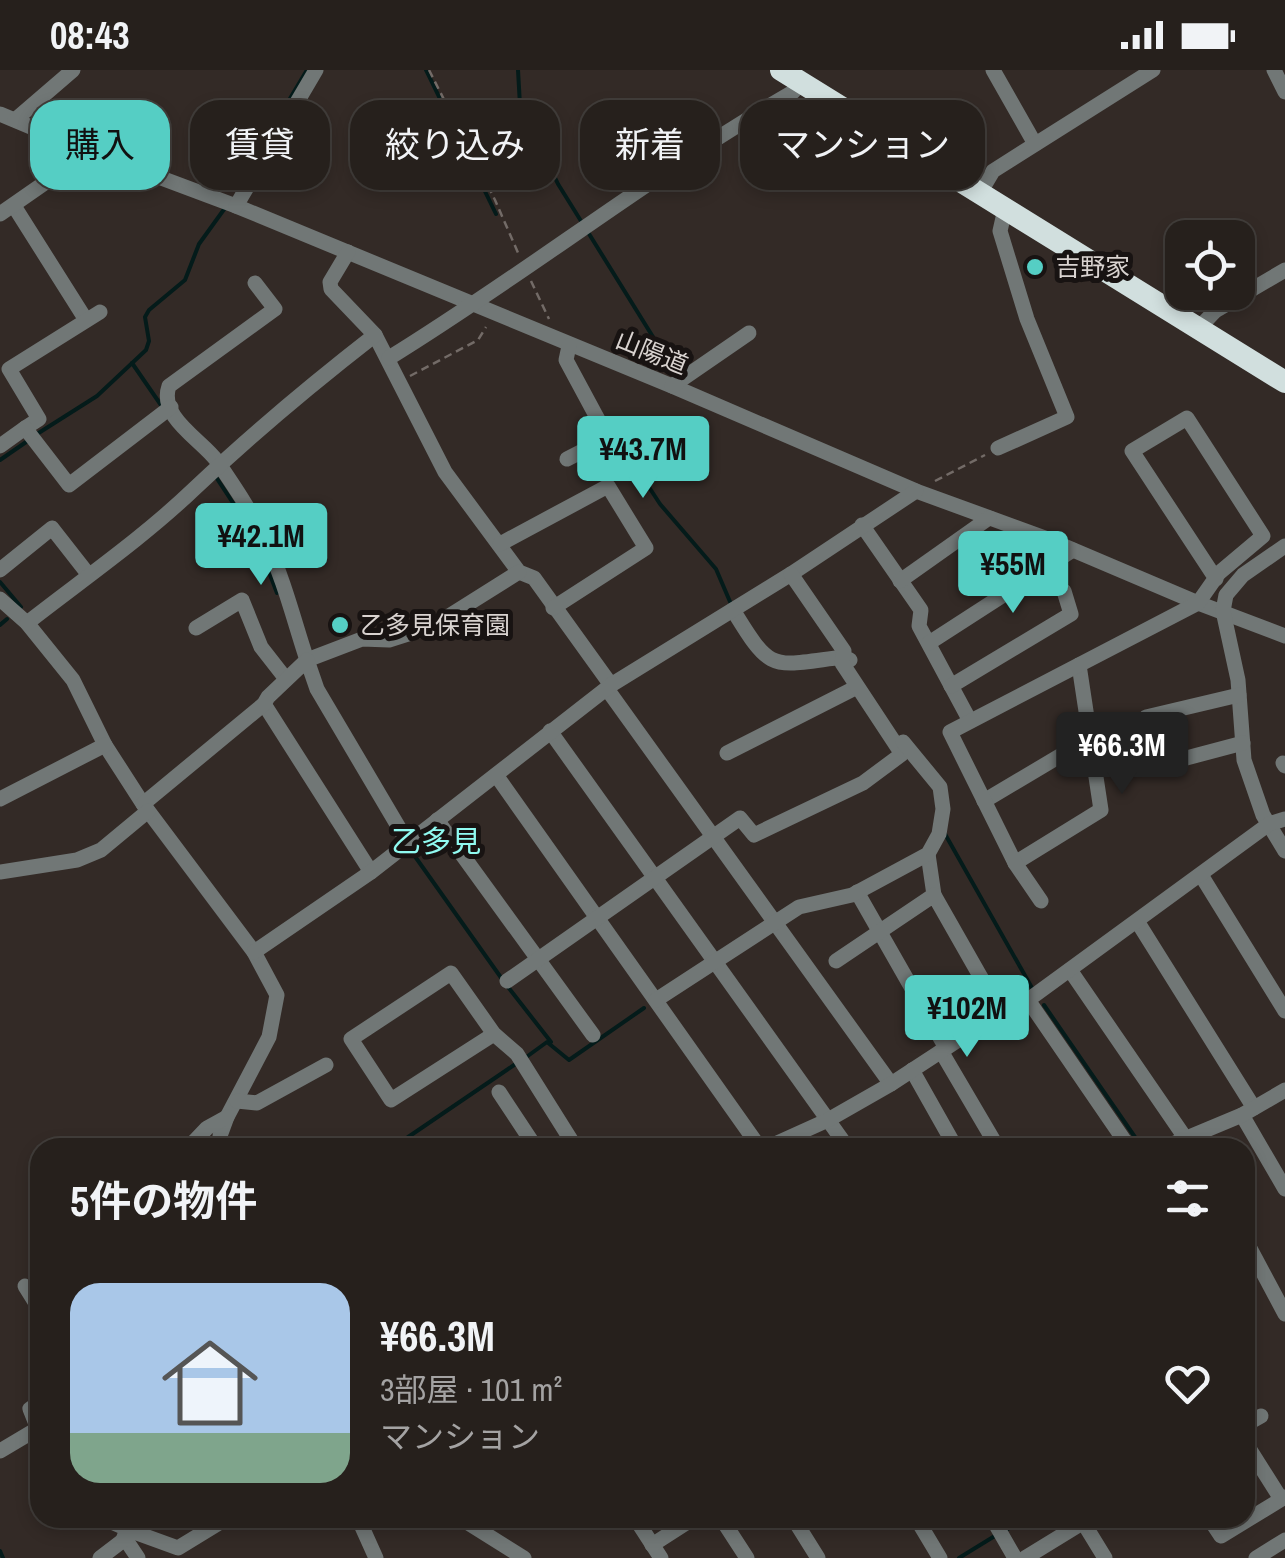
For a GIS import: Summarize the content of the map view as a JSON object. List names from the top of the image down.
{
  "streets": {
    "street": ["山陽道"]
  },
  "districts": ["乙多見"],
  "places": ["吉野家", "乙多見保育園"],
  "page": {
    "status": "08:43",
    "chip": [
      "購入",
      "賃貸",
      "絞り込み",
      "新着",
      "マンション"
    ],
    "price": [
      "¥43.7M",
      "¥42.1M",
      "¥55M",
      "¥66.3M",
      "¥102M"
    ],
    "heading": "5件の物件",
    "list": [
      {
        "name": "¥66.3M",
        "note": "3部屋 · 101 m² · マンション"
      }
    ]
  }
}
